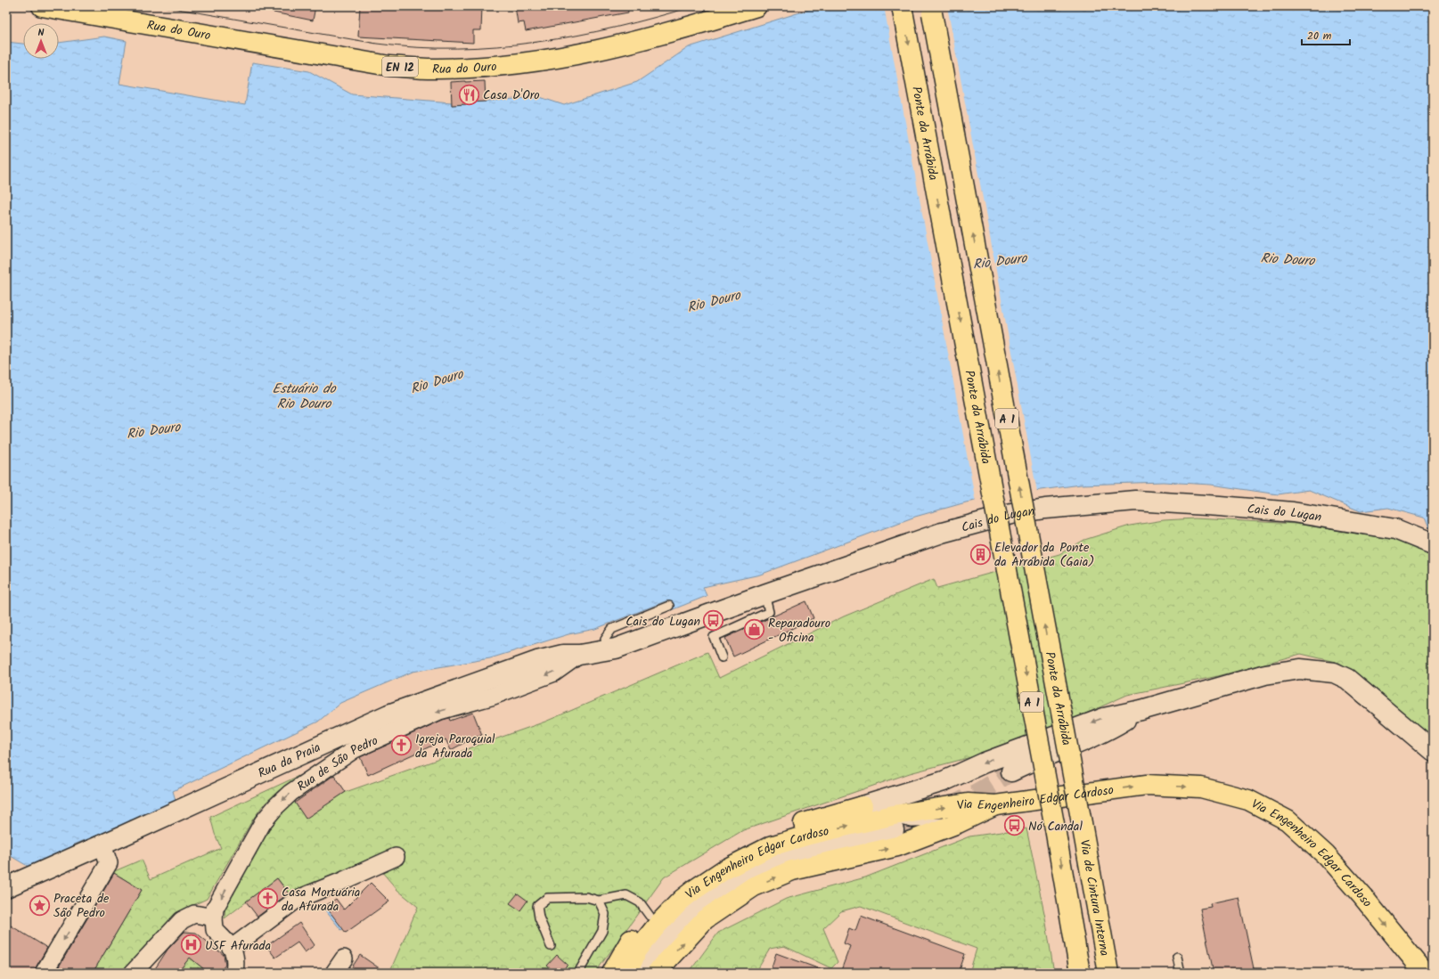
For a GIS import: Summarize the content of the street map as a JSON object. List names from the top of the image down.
{
  "streets": {
    "main road": [
      "Rua do Ouro",
      "EN 12",
      "Ponte da Arrábida",
      "A 1",
      "Cais do Lugan",
      "Rua da Praia",
      "Via Engenheiro Edgar Cardoso",
      "Via de Cintura Interna"
    ],
    "street": ["Rua de São Pedro"]
  },
  "crossings": [
    ["Ponte da Arrábida", "Via de Cintura Interna"],
    ["Cais do Lugan", "Rua da Praia"],
    ["Cais do Lugan", "Rua de São Pedro"],
    ["Rua da Praia", "Rua de São Pedro"]
  ],
  "water": ["Rio Douro", "Estuário do Rio Douro"],
  "places": {
    "restaurant": ["Casa D'Oro"],
    "building": ["Elevador da Ponte da Arrábida (Gaia)"],
    "bus stop": ["Cais do Lugan", "Nó Candal"],
    "shop": ["Reparadouro - Oficina"],
    "church": ["Igreja Paroquial da Afurada", "Casa Mortuária da Afurada"],
    "place": ["Praceta de São Pedro"],
    "hospital": ["USF Afurada"]
  },
  "scale_bar": "20 m",
  "north": "top"
}
